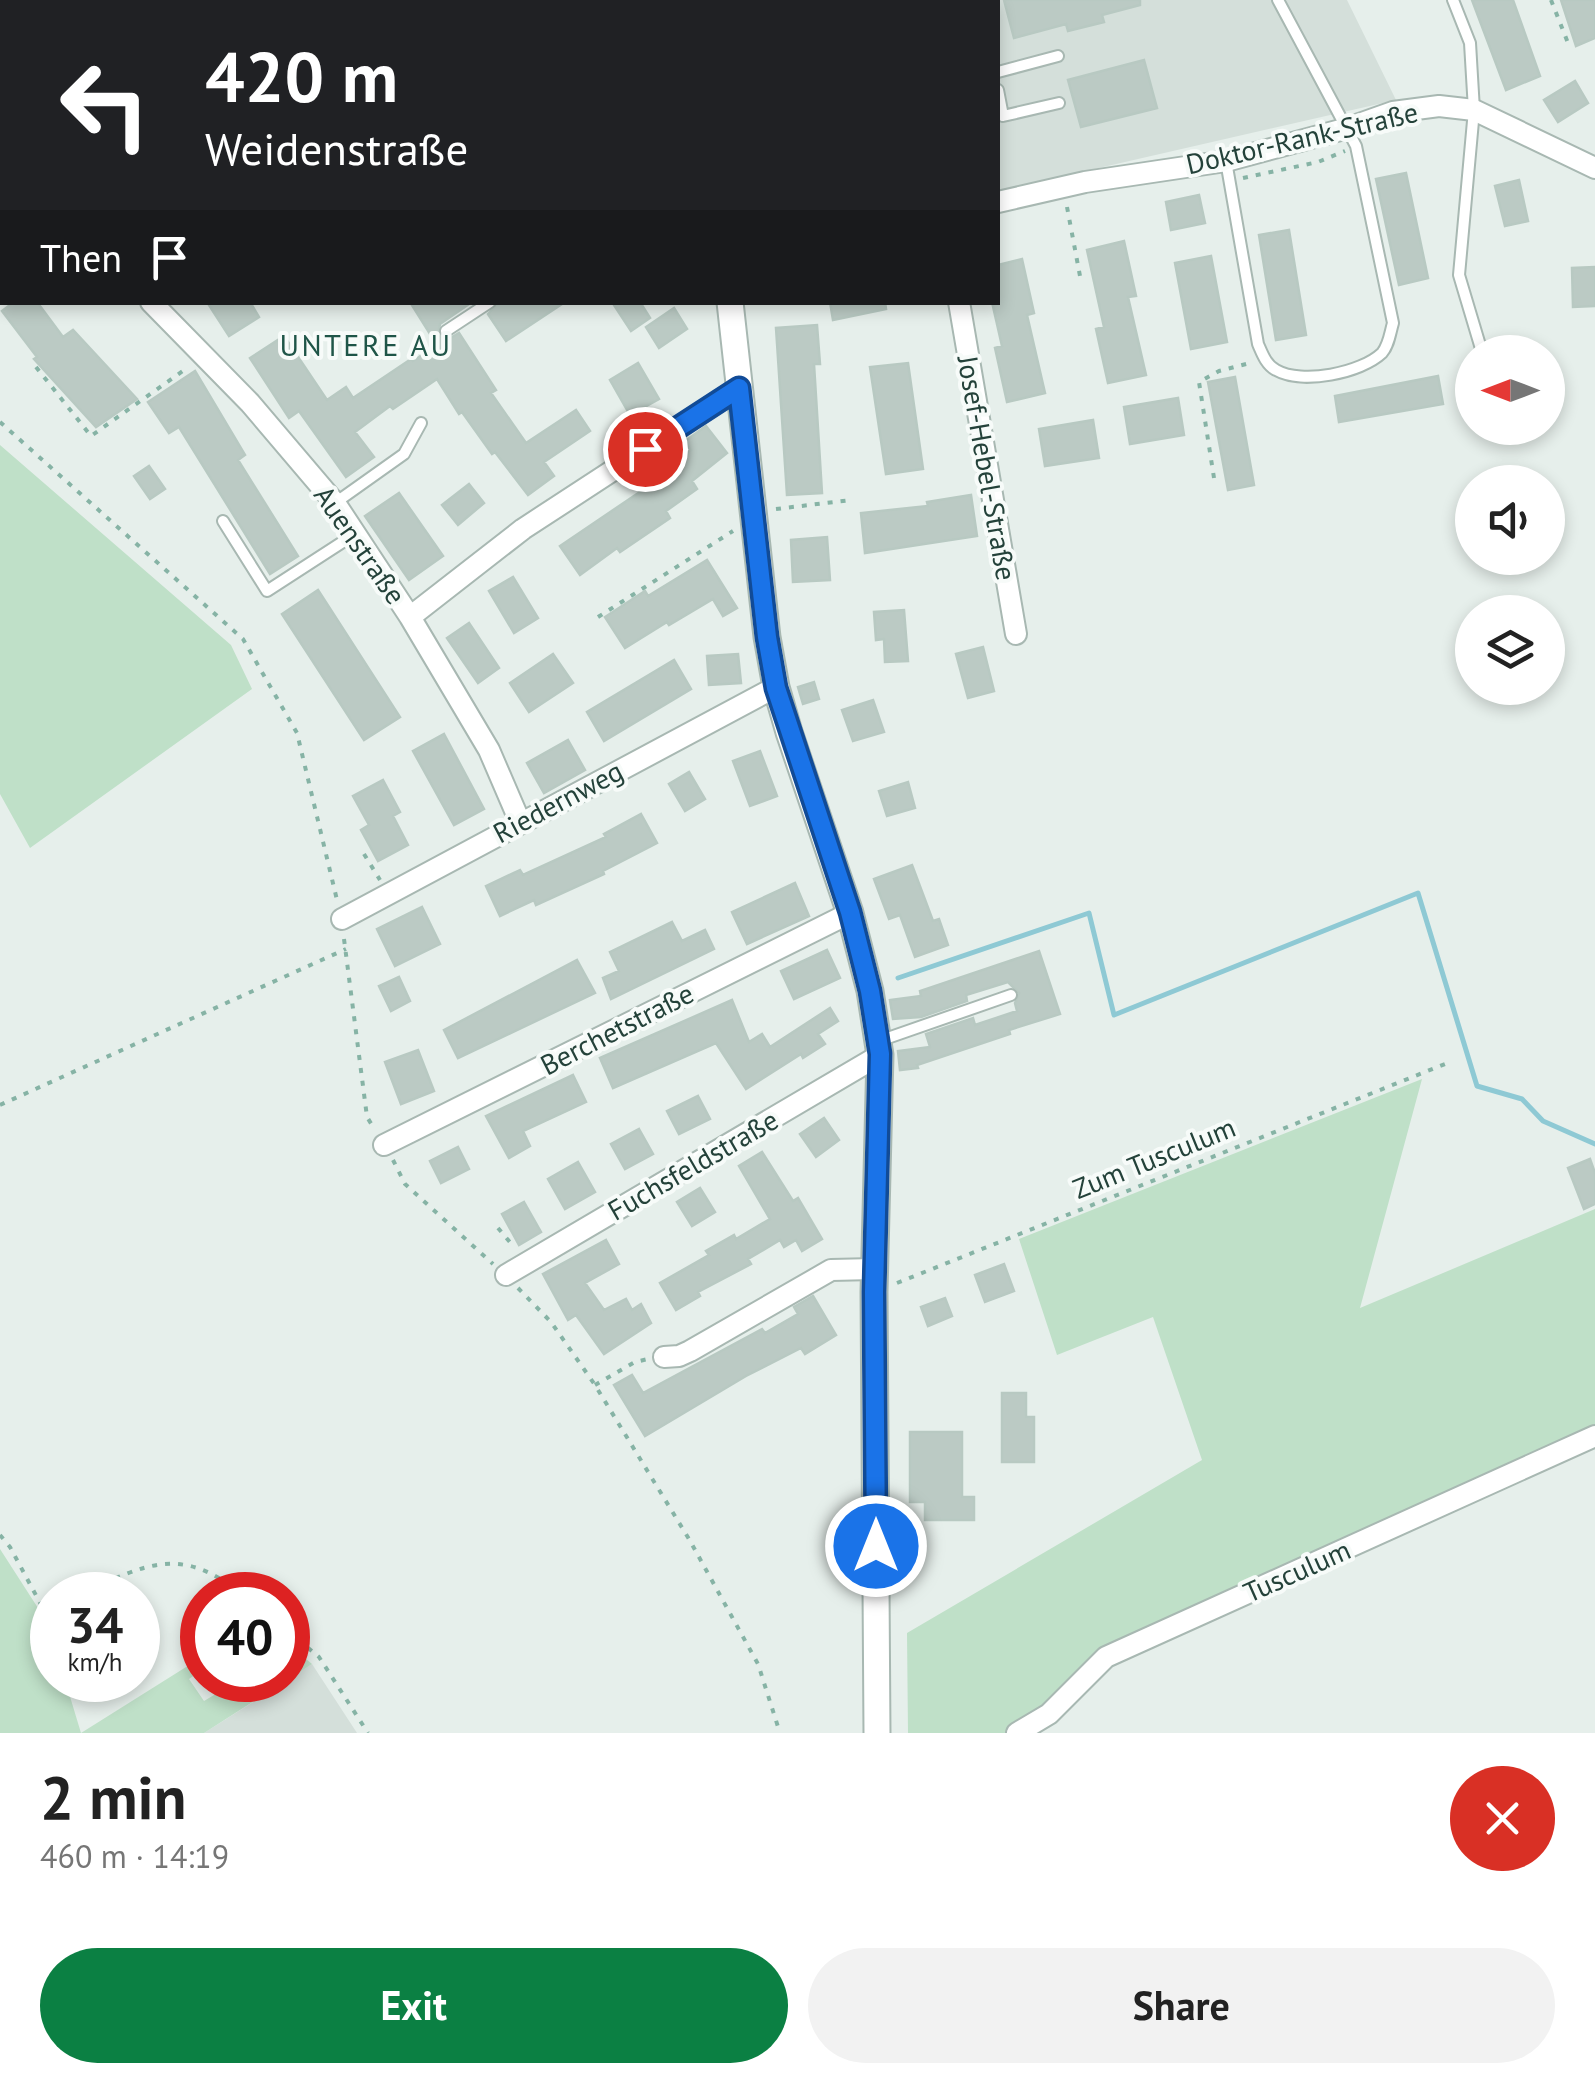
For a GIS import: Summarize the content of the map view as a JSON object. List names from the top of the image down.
{
  "streets": {
    "street": [
      "Doktor-Rank-Straße",
      "Josef-Hebel-Straße",
      "Auenstraße",
      "Riedernweg",
      "Berchetstraße",
      "Fuchsfeldstraße",
      "Tusculum"
    ],
    "path": ["Zum Tusculum"]
  },
  "crossings": [
    ["Auenstraße", "Riedernweg"]
  ],
  "districts": ["UNTERE AU"],
  "north": "left",
  "page": {
    "turn": ["420 m", "Weidenstraße"],
    "then": "Then",
    "speed": "34 km/h",
    "limit": "40",
    "heading": ["2 min", "460 m · 14:19"],
    "buttons": ["Exit", "Share"]
  }
}
